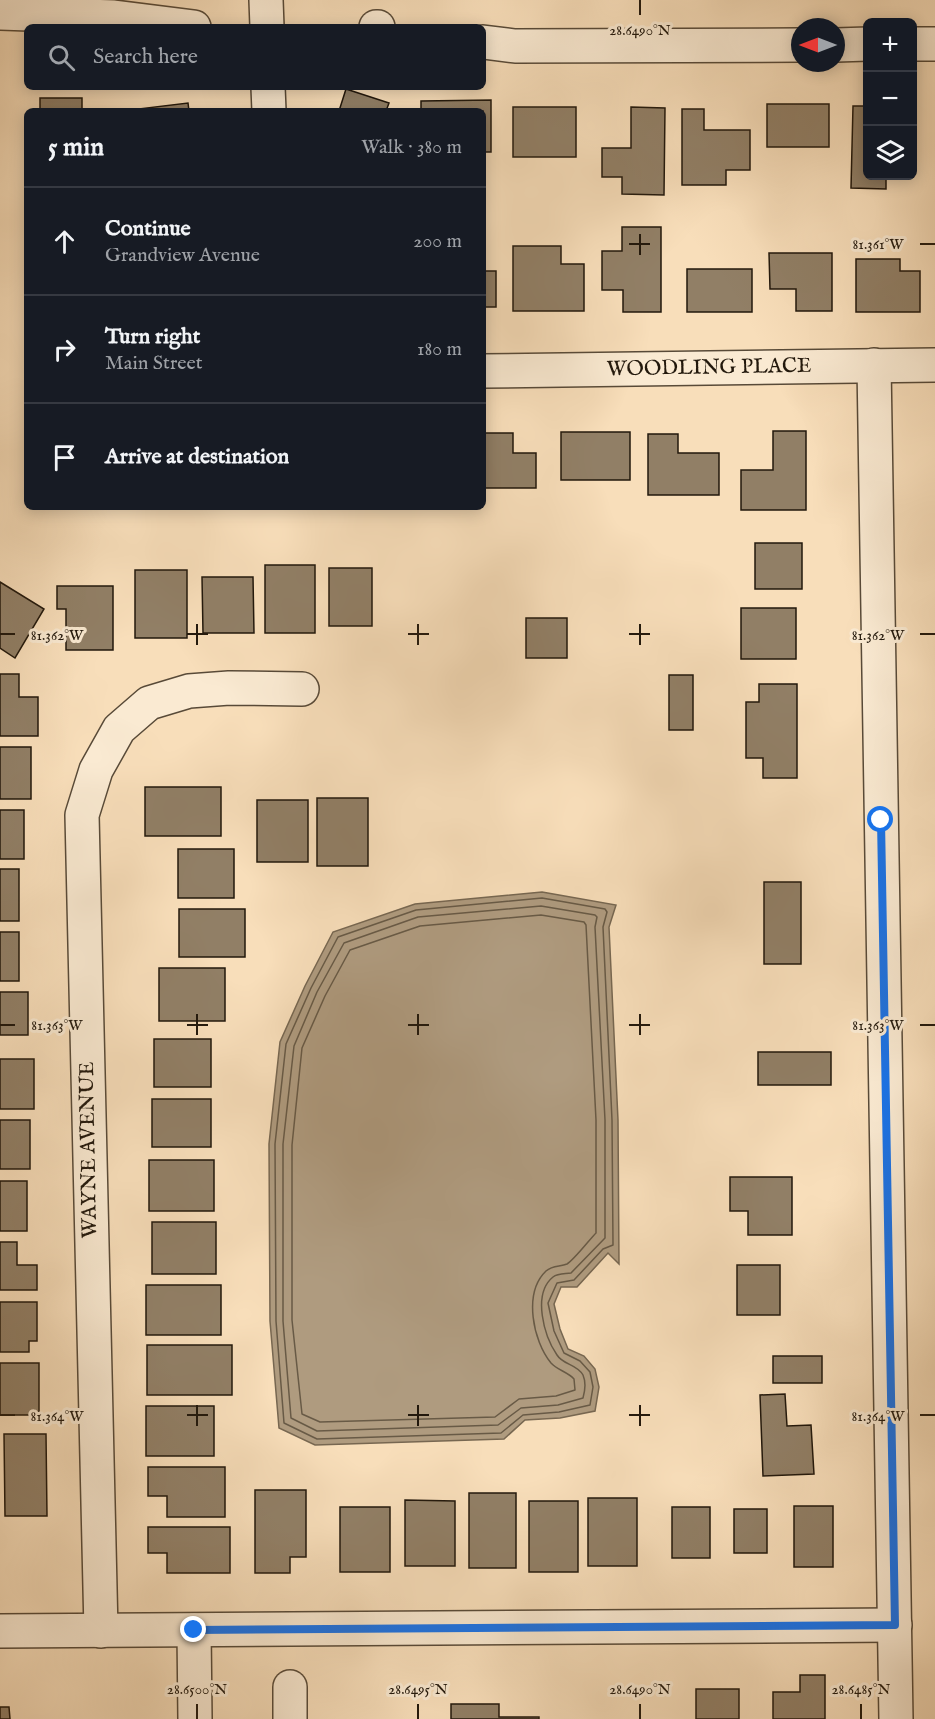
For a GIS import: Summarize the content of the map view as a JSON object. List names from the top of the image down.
{
  "streets": {
    "street": ["WOODLING PLACE", "WAYNE AVENUE"]
  },
  "north": "left",
  "page": {
    "map_buttons": ["+", "−"],
    "search": "Search here",
    "heading": ["5 min", "Walk · 380 m"],
    "list": [
      ["Continue", "Grandview Avenue", "200 m"],
      ["Turn right", "Main Street", "180 m"],
      "Arrive at destination"
    ]
  },
  "coordinates": [
    "28.6490°N",
    "81.361°W",
    "81.362°W",
    "81.363°W",
    "81.364°W",
    "28.6500°N",
    "28.6495°N",
    "28.6485°N"
  ]
}
